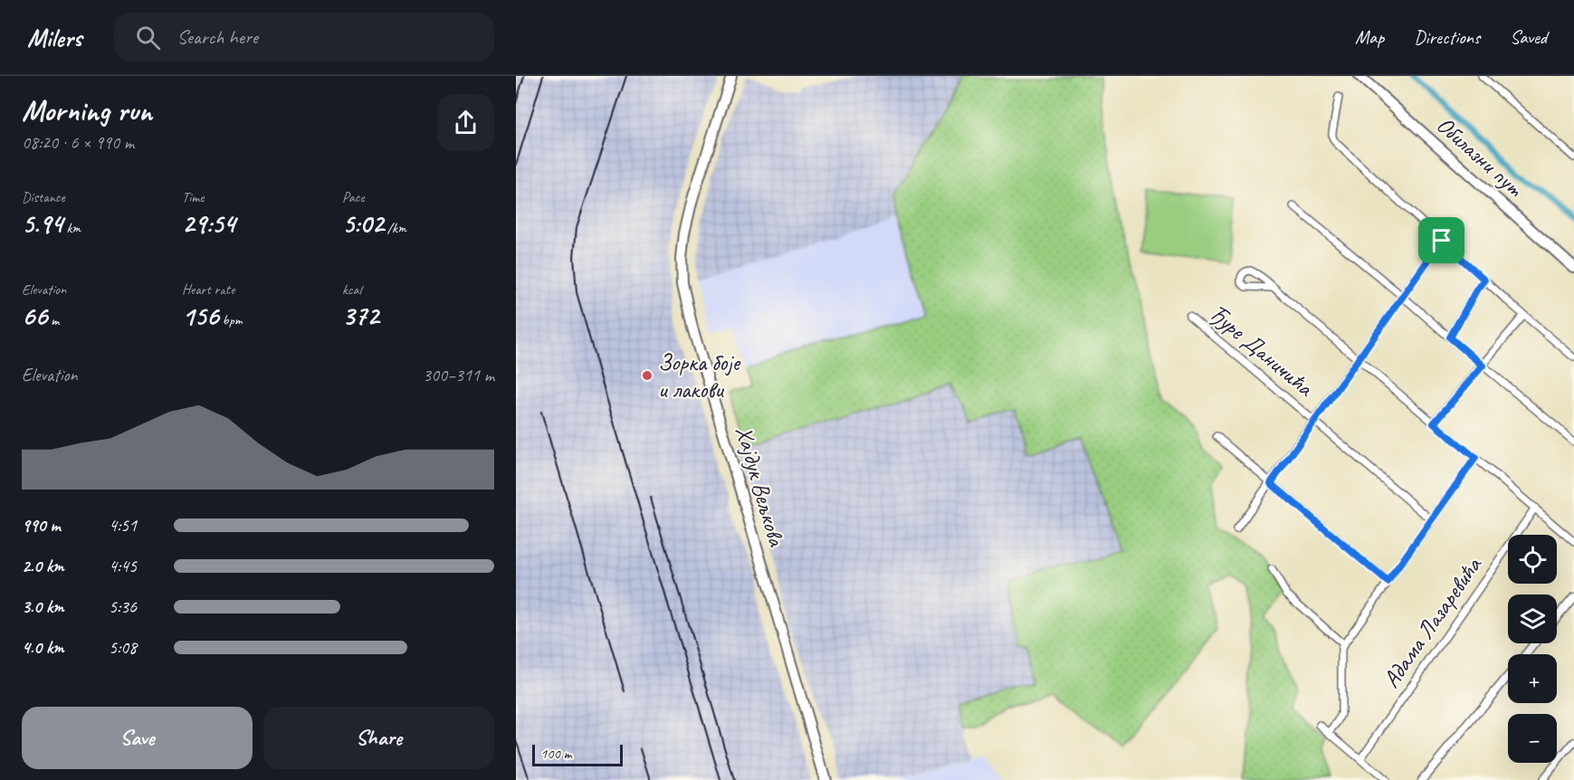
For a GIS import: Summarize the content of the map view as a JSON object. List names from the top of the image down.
{
  "streets": {
    "main road": ["Обилазни пут", "Хајдук Вељкова"],
    "street": ["Ђуре Даничића", "Адама Лазаревића"]
  },
  "places": ["Зорка боје и лакови"],
  "scale_bar": "100 m",
  "page": {
    "header": "Milers",
    "search": "Search here",
    "nav": ["Map", "Directions", "Saved"],
    "heading": ["Morning run", "08:20 · 6 × 990 m"],
    "stats": [
      ["Distance", "5.94 km"],
      ["Time", "29:54"],
      ["Pace", "5:02 /km"],
      ["Elevation", "66 m"],
      ["Heart rate", "156 bpm"],
      ["kcal", "372"]
    ],
    "chart": ["Elevation", "300–311 m"],
    "list": [
      {
        "name": "990 m",
        "note": "4:51"
      },
      {
        "name": "2.0 km",
        "note": "4:45"
      },
      {
        "name": "3.0 km",
        "note": "5:36"
      },
      {
        "name": "4.0 km",
        "note": "5:08"
      }
    ],
    "map_buttons": ["+", "−"],
    "buttons": ["Save", "Share"],
    "scale": "100 m"
  }
}
